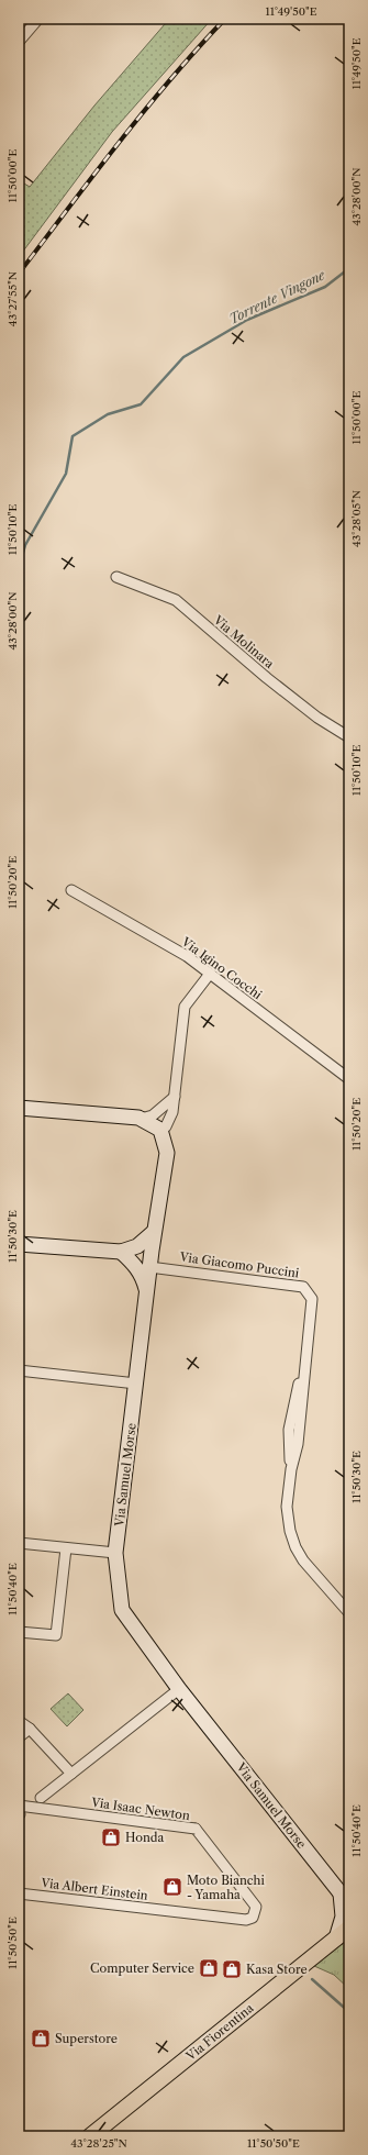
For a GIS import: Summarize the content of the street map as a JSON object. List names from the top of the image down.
{
  "streets": {
    "main road": ["Via Fiorentina"],
    "street": [
      "Via Molinara",
      "Via Igino Cocchi",
      "Via Giacomo Puccini",
      "Via Samuel Morse",
      "Via Isaac Newton",
      "Via Albert Einstein"
    ]
  },
  "crossings": [
    ["Via Giacomo Puccini", "Via Samuel Morse"],
    ["Via Isaac Newton", "Via Albert Einstein"]
  ],
  "water": ["Torrente Vingone"],
  "places": {
    "shop": [
      "Honda",
      "Moto Bianchi - Yamaha",
      "Computer Service",
      "Kasa Store",
      "Superstore"
    ]
  },
  "coordinates": [
    "11°49'50\"E",
    "11°50'00\"E",
    "43°28'00\"N",
    "43°27'55\"N",
    "43°28'05\"N",
    "11°50'10\"E",
    "11°50'20\"E",
    "11°50'30\"E",
    "11°50'40\"E",
    "11°50'50\"E",
    "43°28'25\"N"
  ]
}
